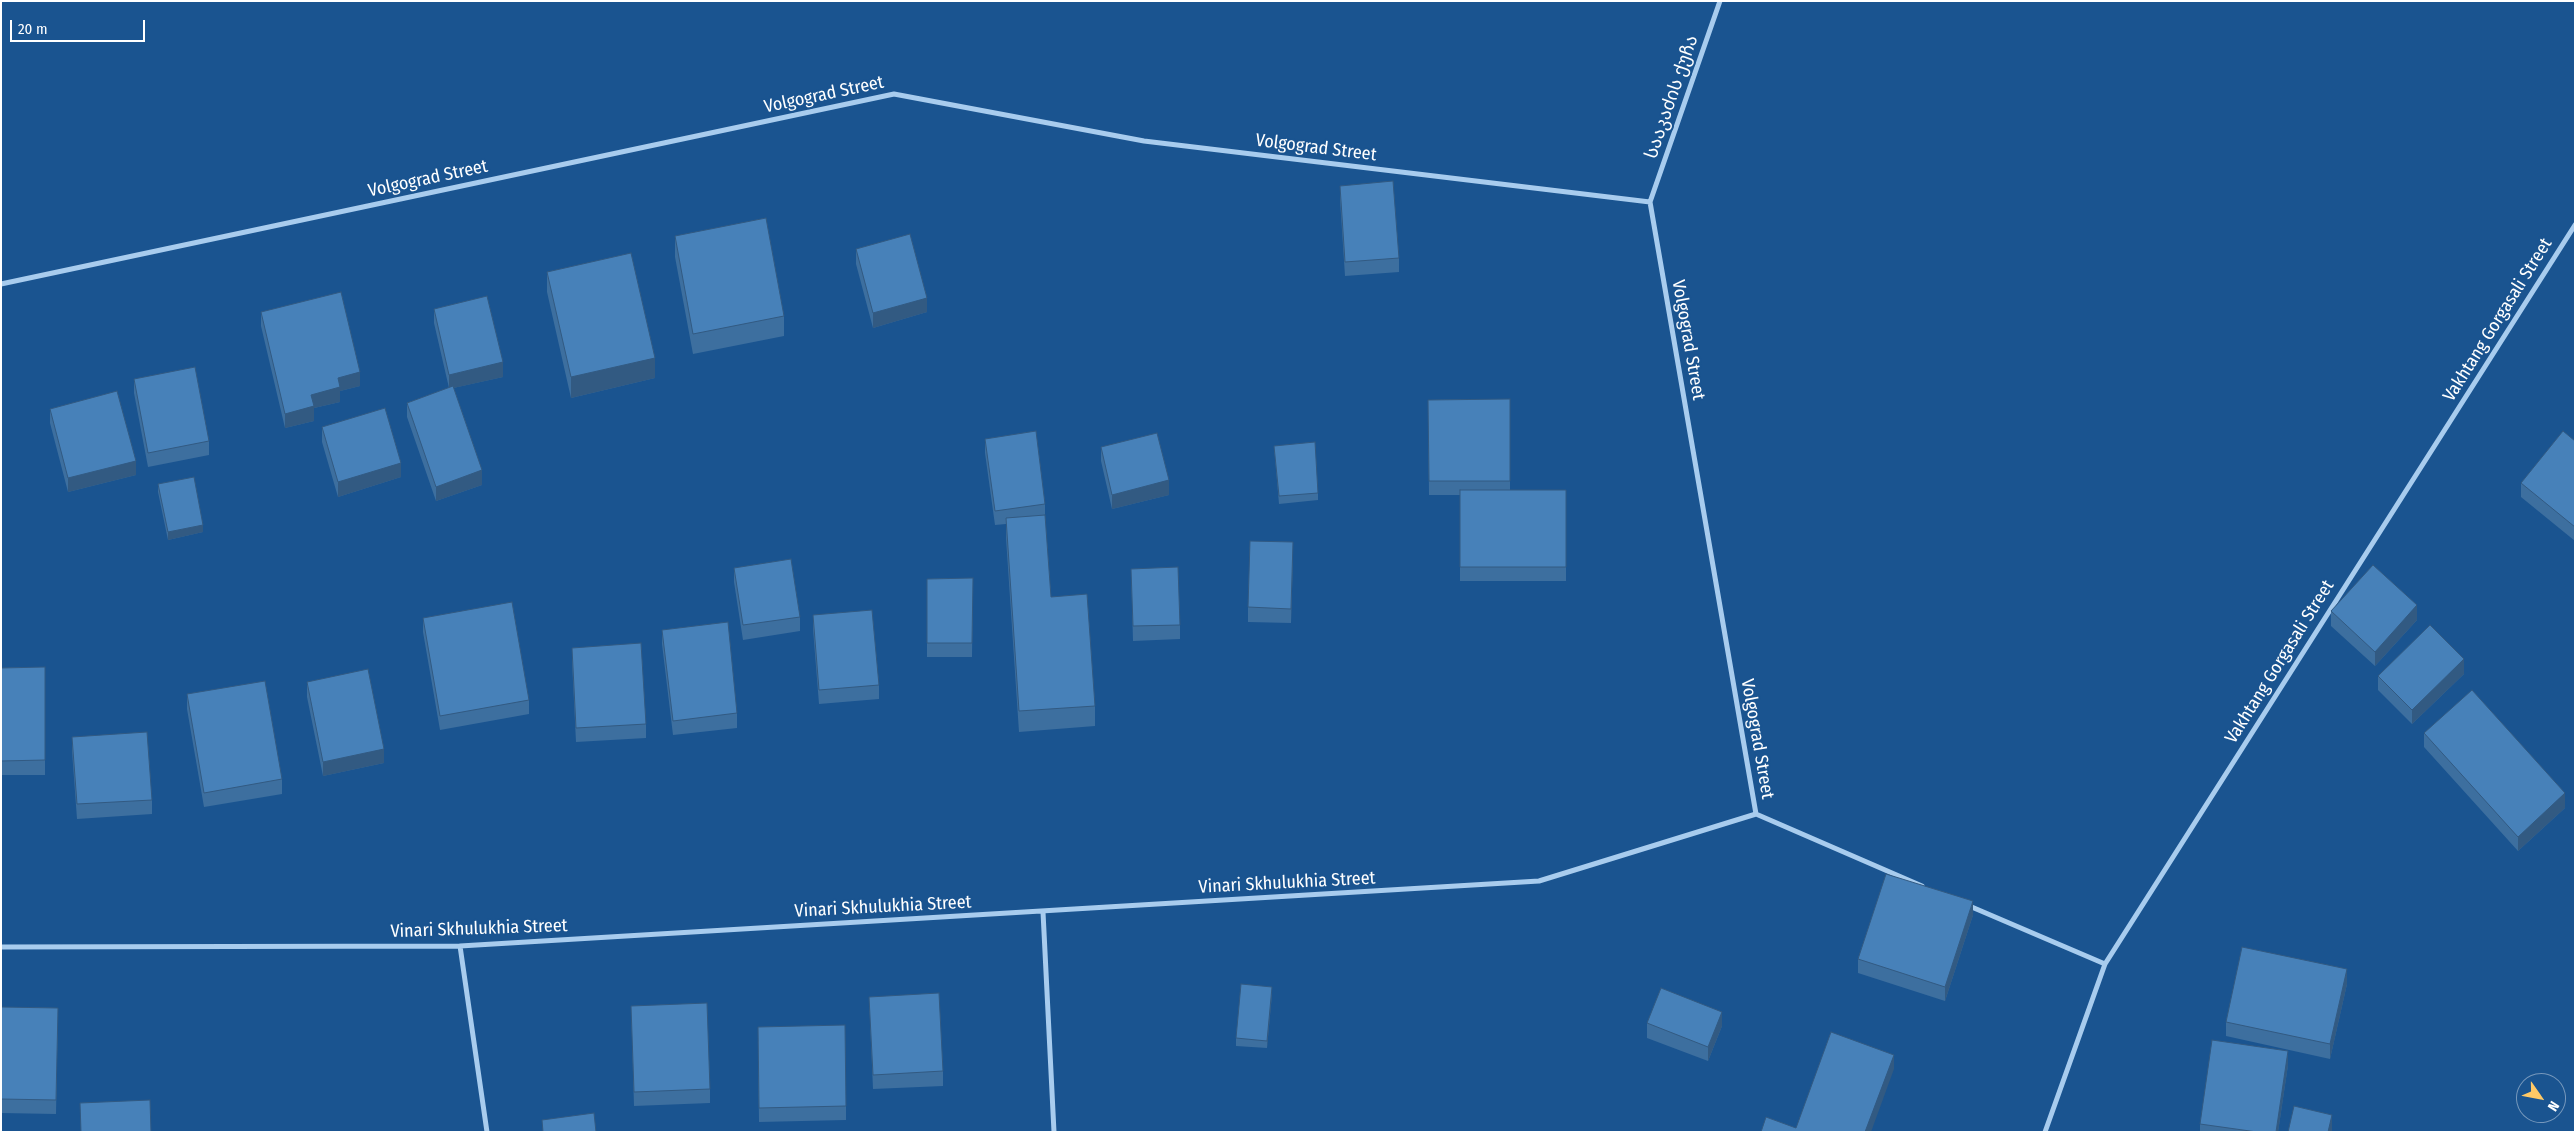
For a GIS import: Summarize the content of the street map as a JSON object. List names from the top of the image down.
{
  "streets": {
    "street": [
      "Volgograd Street",
      "სააკაძის ქუჩა",
      "Vakhtang Gorgasali Street",
      "Vinari Skhulukhia Street"
    ]
  },
  "crossings": [
    ["Volgograd Street", "სააკაძის ქუჩა"],
    ["Volgograd Street", "Vinari Skhulukhia Street"]
  ],
  "scale_bar": "20 m",
  "north": "bottom right"
}
